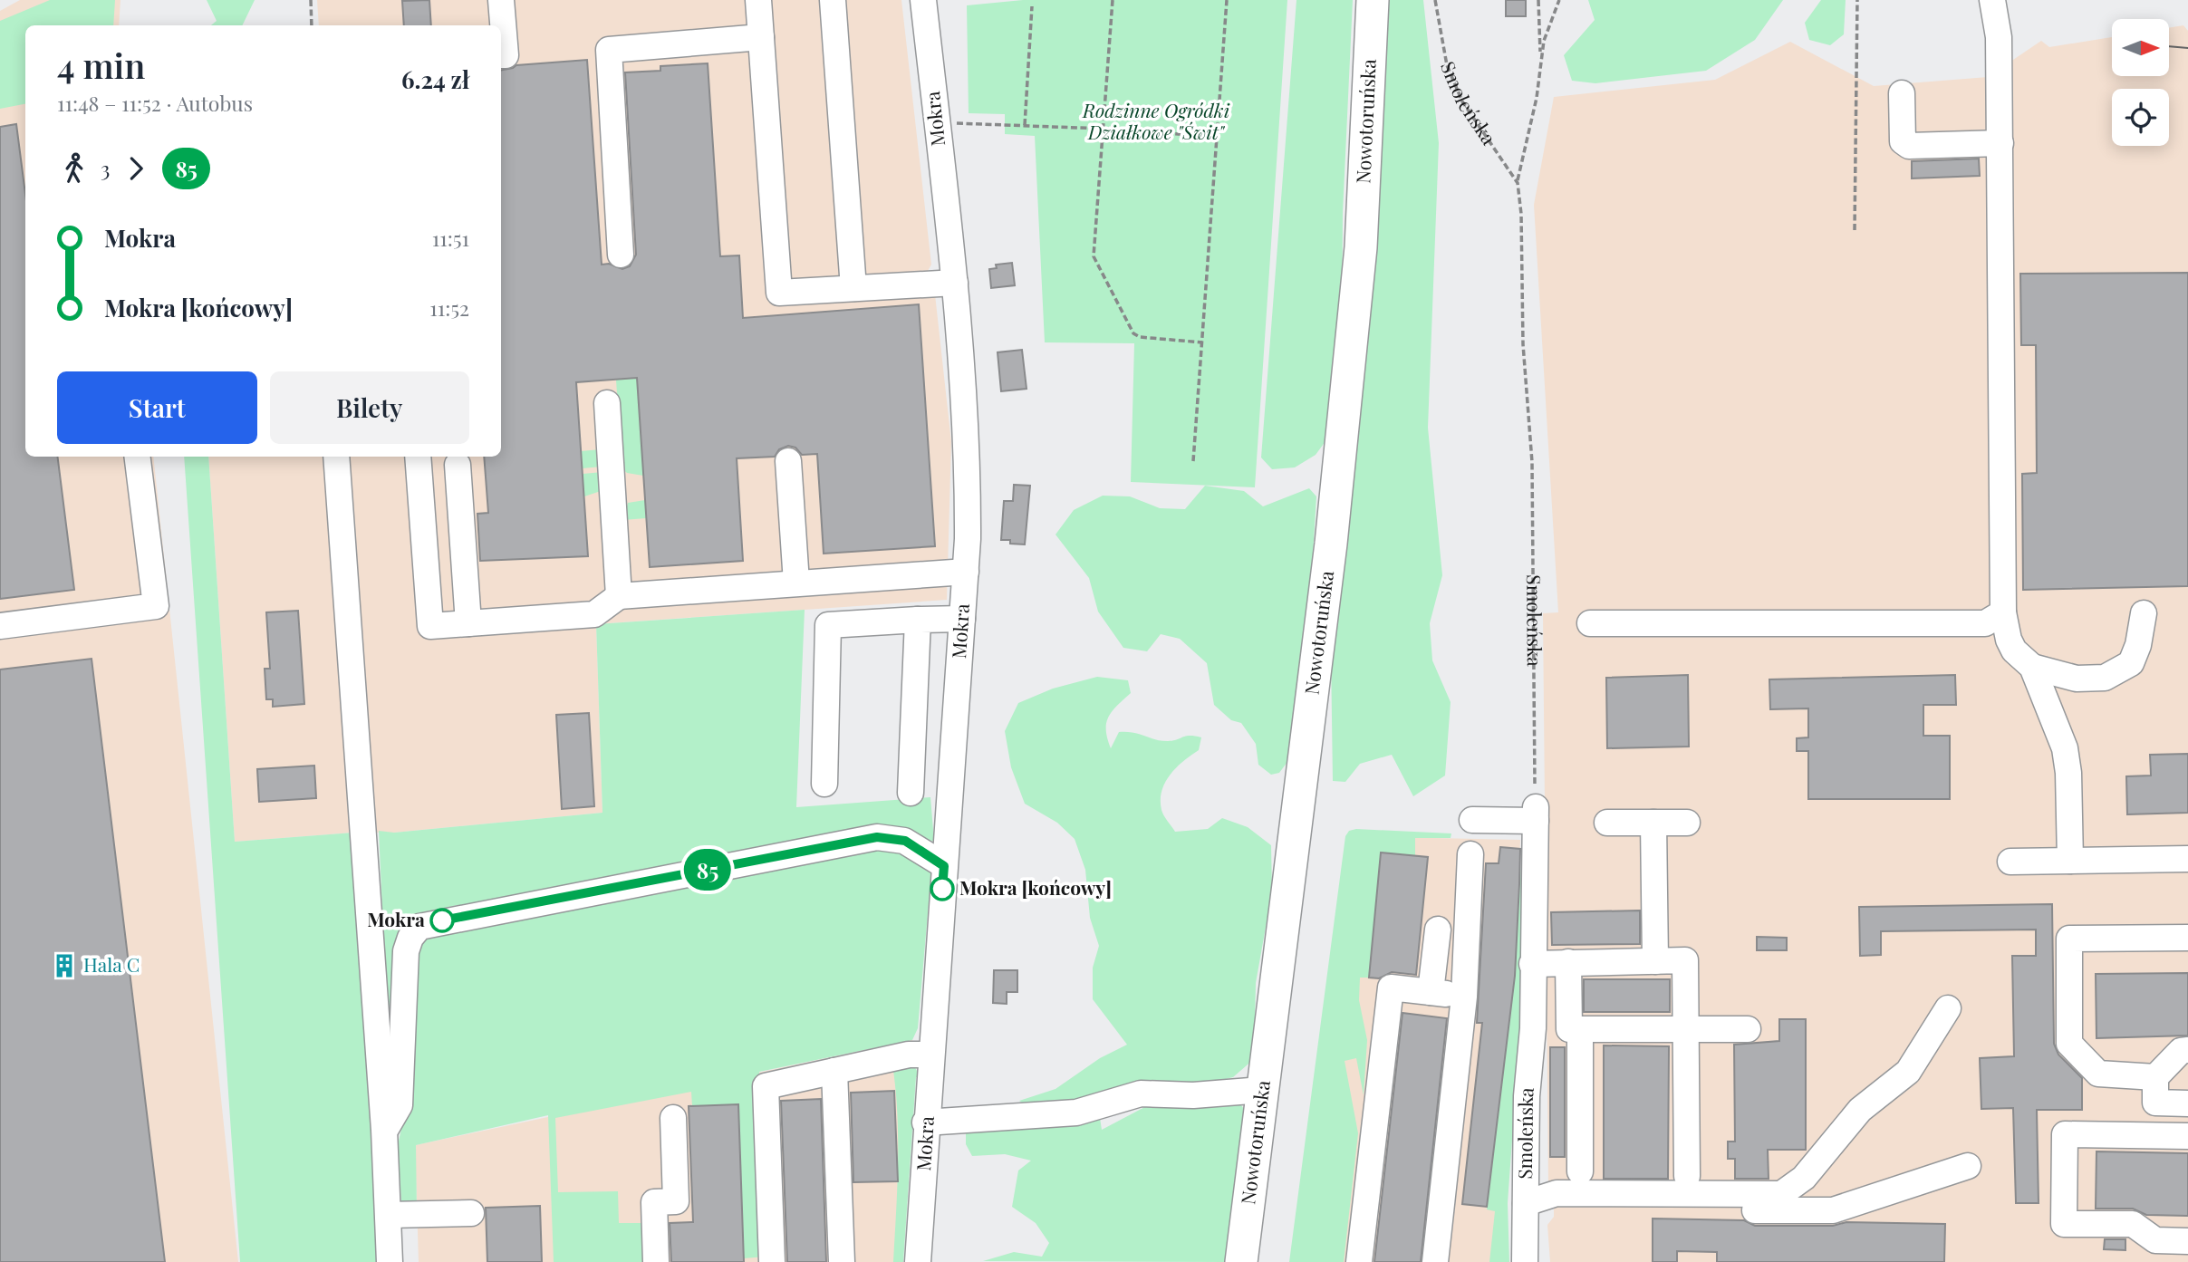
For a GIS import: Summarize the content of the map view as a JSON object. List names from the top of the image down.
{
  "streets": {
    "main road": ["Nowotoruńska"],
    "street": ["Smoleńska", "Mokra"]
  },
  "parks": ["Rodzinne Ogródki Działkowe \"Świt\""],
  "places": {
    "other": ["Mokra [końcowy]", "Mokra"],
    "building": ["Hala C"]
  },
  "lines": ["bus line 85"],
  "north": "right",
  "page": {
    "on_map": "85",
    "heading": ["4 min", "11:48 – 11:52 · Autobus", "6.24 zł"],
    "legs": ["3", "85"],
    "list": [
      {
        "name": "Mokra",
        "value": "11:51"
      },
      {
        "name": "Mokra [końcowy]",
        "value": "11:52"
      }
    ],
    "buttons": ["Start", "Bilety"]
  }
}
